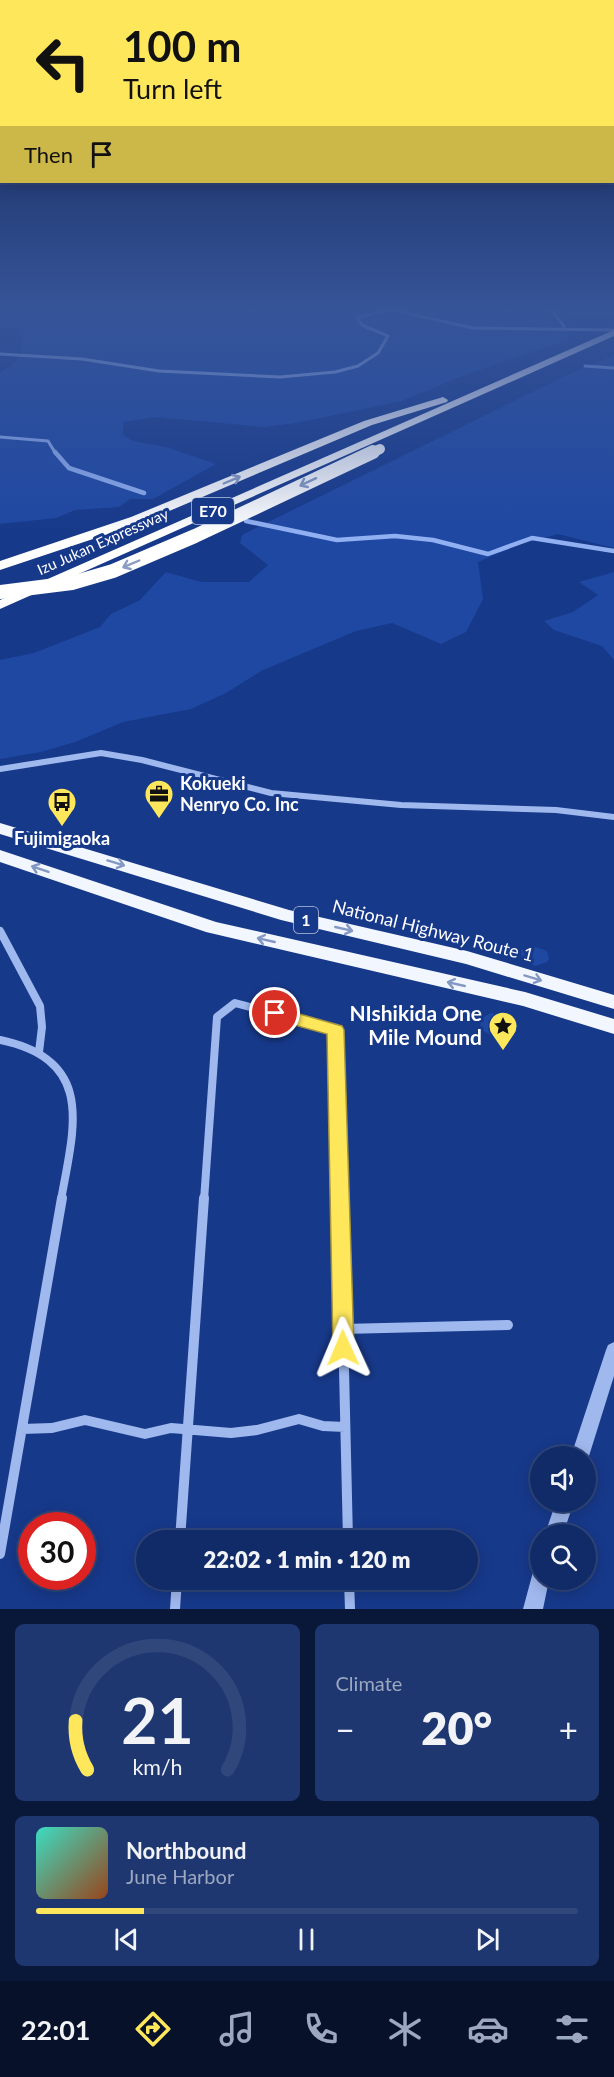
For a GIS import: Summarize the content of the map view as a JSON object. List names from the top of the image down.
{
  "streets": {
    "highway": [
      "E70",
      "Izu Jukan Expressway",
      "1",
      "National Highway Route 1"
    ]
  },
  "places": {
    "office": ["Kokueki Nenryo Co. Inc"],
    "bus stop": ["Fujimigaoka"],
    "place": ["NIshikida One Mile Mound"]
  },
  "page": {
    "turn": ["100 m", "Turn left"],
    "then": "Then",
    "limit": "30",
    "trip": "22:02 · 1 min · 120 m",
    "tile": "Climate",
    "heat": ["−", "20°", "+"],
    "song": ["Northbound", "June Harbor"],
    "tabs": "22:01",
    "gauge": ["21", "km/h"]
  }
}
